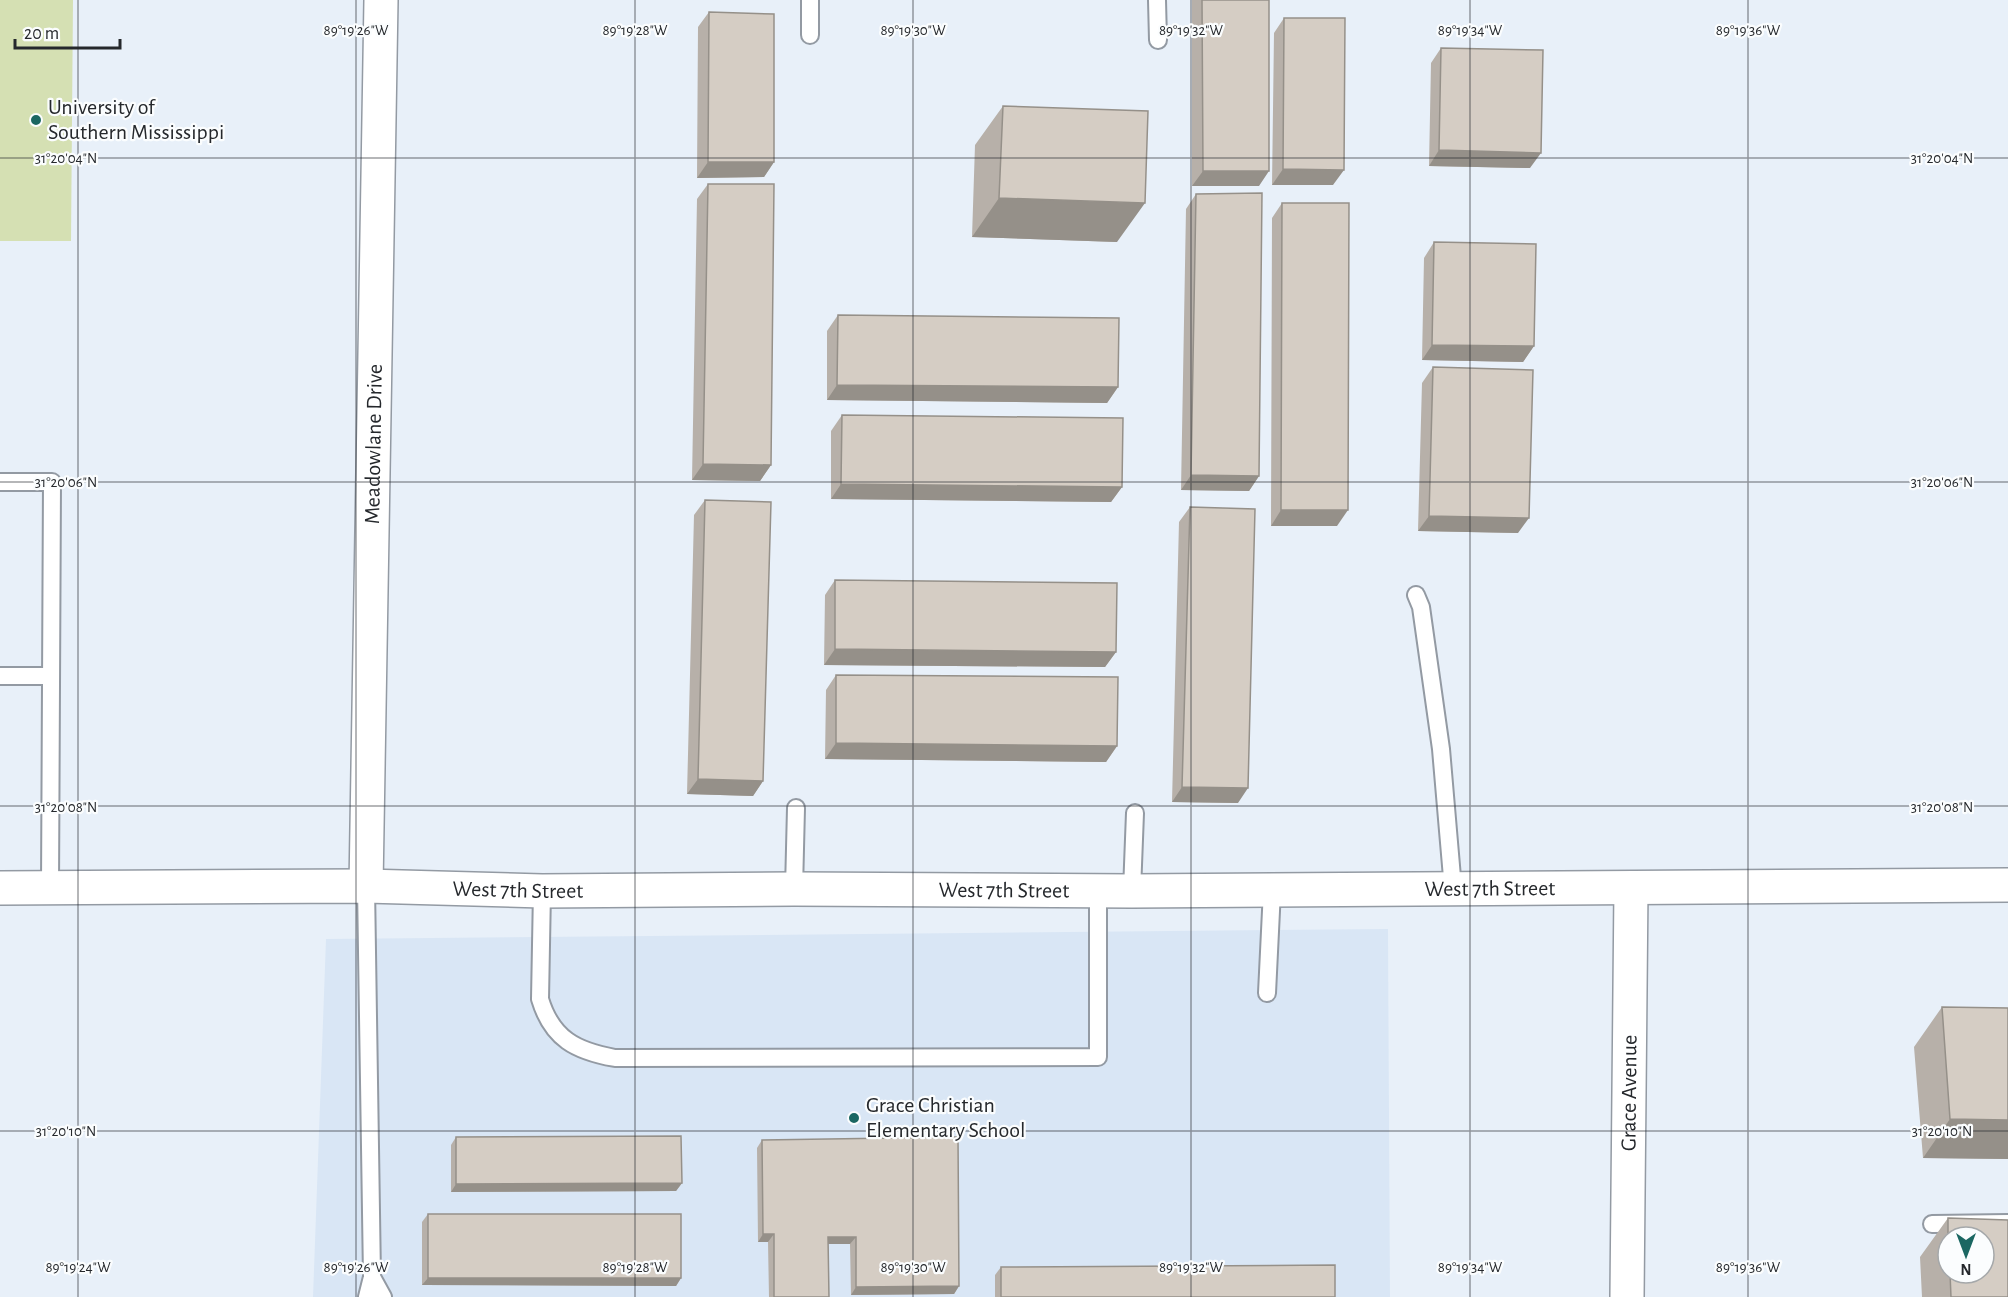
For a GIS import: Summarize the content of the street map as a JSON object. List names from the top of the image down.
{
  "streets": {
    "main road": ["Meadowlane Drive", "West 7th Street", "Grace Avenue"]
  },
  "crossings": [
    ["Meadowlane Drive", "West 7th Street"],
    ["West 7th Street", "Grace Avenue"]
  ],
  "places": ["University of Southern Mississippi", "Grace Christian Elementary School"],
  "scale_bar": "20 m",
  "north": "bottom",
  "coordinates": [
    "89°19'26\"W",
    "89°19'28\"W",
    "89°19'30\"W",
    "89°19'32\"W",
    "89°19'34\"W",
    "89°19'36\"W",
    "31°20'04\"N",
    "31°20'06\"N",
    "31°20'08\"N",
    "31°20'10\"N",
    "89°19'24\"W"
  ]
}
